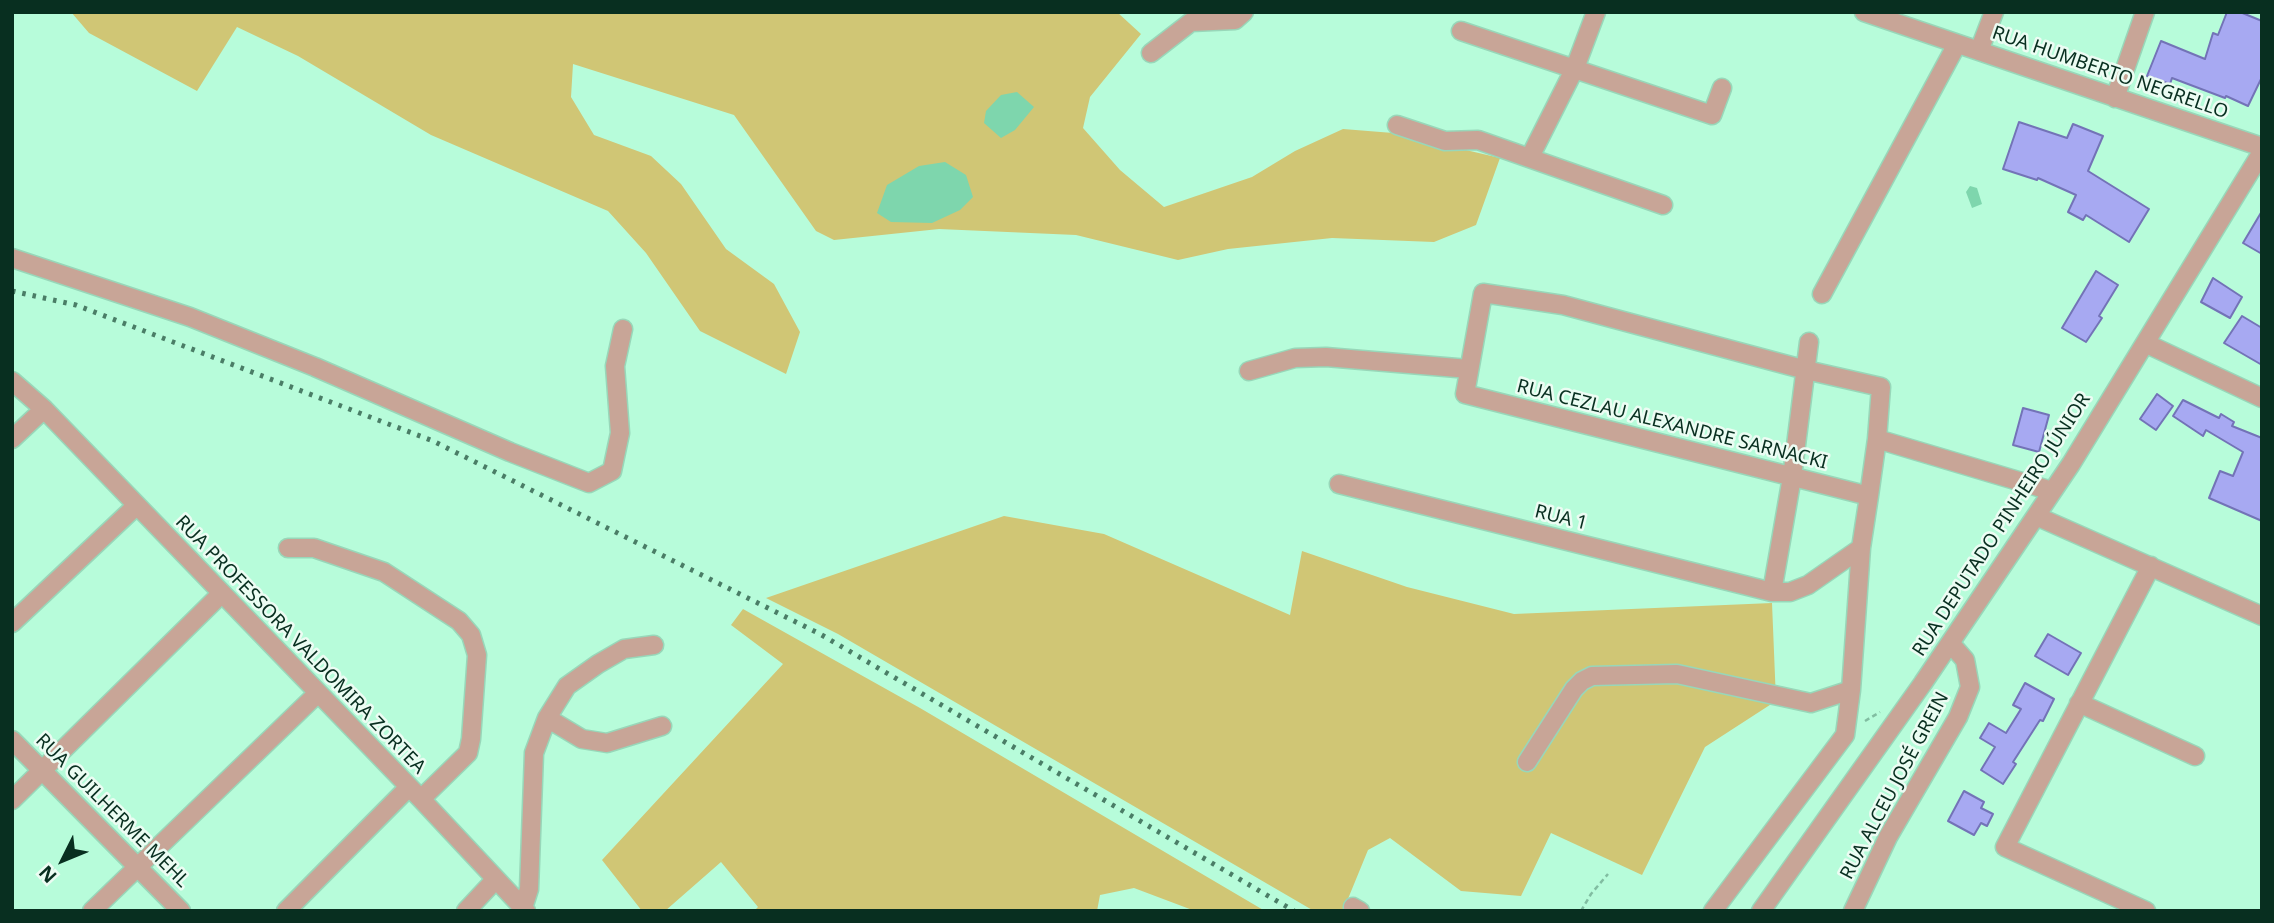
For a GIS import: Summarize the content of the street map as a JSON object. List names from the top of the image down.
{
  "streets": {
    "street": [
      "RUA HUMBERTO NEGRELLO",
      "RUA CEZLAU ALEXANDRE SARNACKI",
      "RUA 1",
      "RUA DEPUTADO PINHEIRO JÚNIOR",
      "RUA PROFESSORA VALDOMIRA ZORTEA",
      "RUA ALCEU JOSÉ GREIN",
      "RUA GUILHERME MEHL"
    ]
  },
  "crossings": [
    ["RUA DEPUTADO PINHEIRO JÚNIOR", "RUA ALCEU JOSÉ GREIN"]
  ],
  "north": "bottom left"
}
